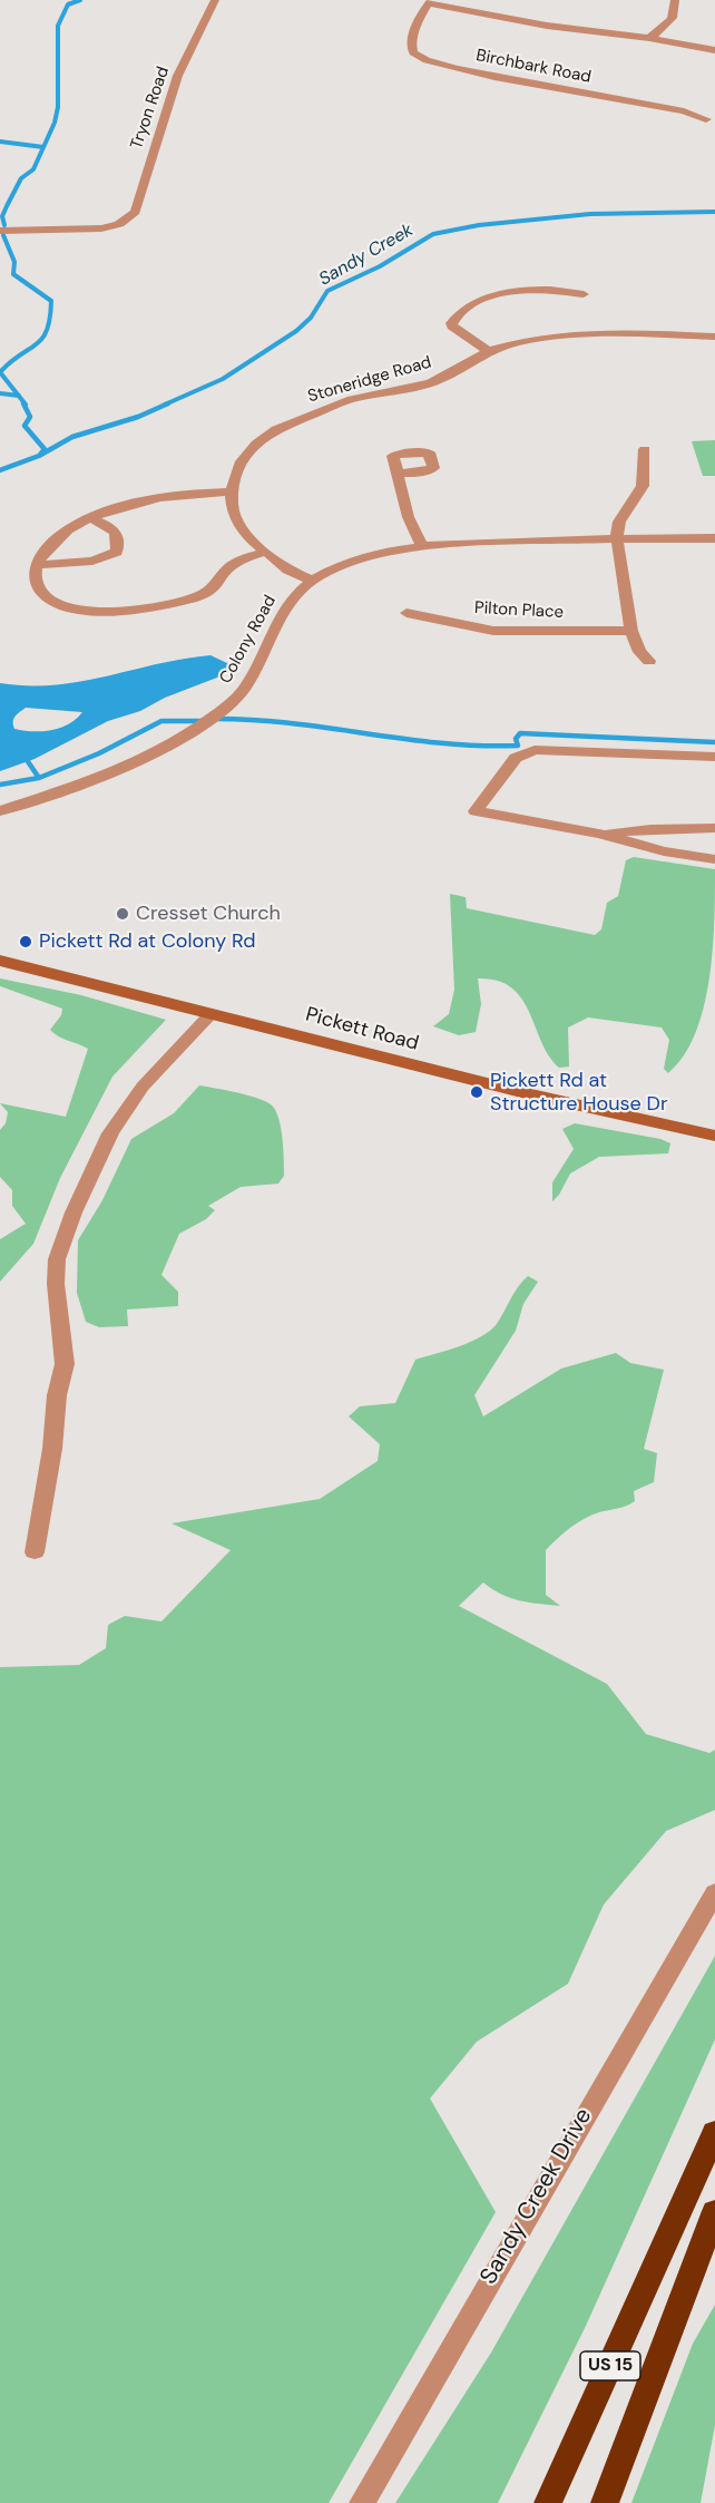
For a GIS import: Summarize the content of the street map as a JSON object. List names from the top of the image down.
{
  "streets": {
    "highway": ["US 15"],
    "street": [
      "Birchbark Road",
      "Tryon Road",
      "Stoneridge Road",
      "Pilton Place",
      "Colony Road",
      "Pickett Road",
      "Sandy Creek Drive"
    ]
  },
  "water": ["Sandy Creek"],
  "places": ["Cresset Church", "Pickett Rd at Colony Rd", "Pickett Rd at Structure House Dr"]
}
